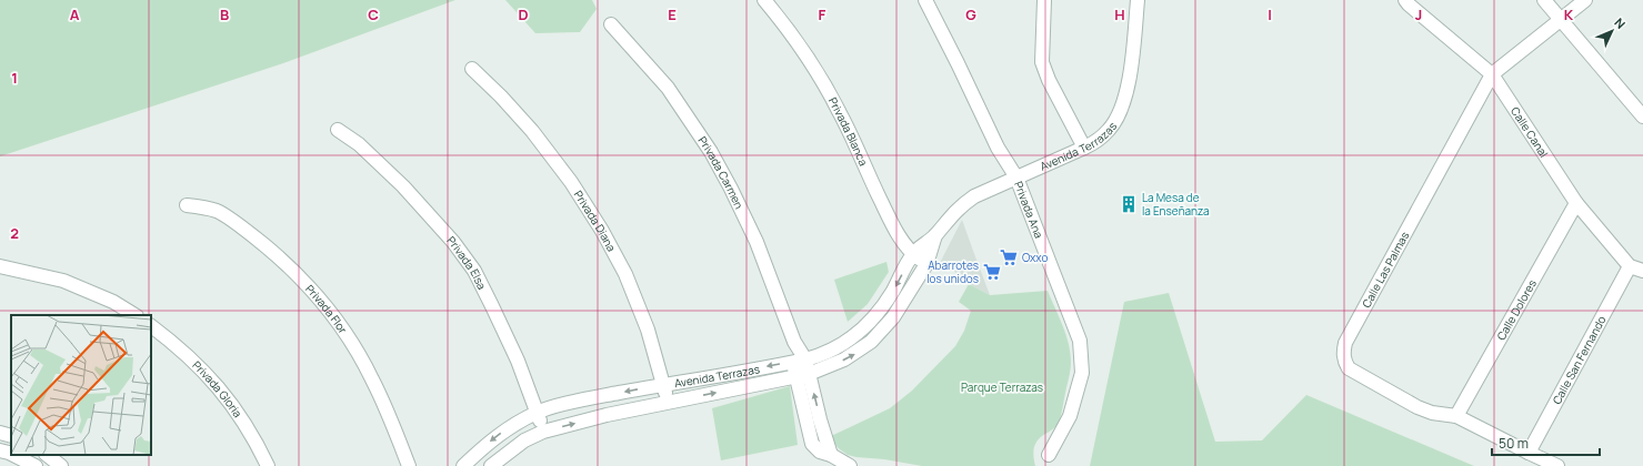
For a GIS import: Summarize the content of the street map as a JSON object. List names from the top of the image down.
{
  "streets": {
    "street": [
      "Privada Blanca",
      "Calle Canal",
      "Avenida Terrazas",
      "Privada Carmen",
      "Privada Ana",
      "Privada Diana",
      "Privada Elsa",
      "Calle Las Palmas",
      "Privada Flor",
      "Calle Dolores",
      "Calle San Fernando",
      "Privada Gloria"
    ]
  },
  "crossings": [
    ["Privada Blanca", "Avenida Terrazas"],
    ["Calle Canal", "Calle Las Palmas"],
    ["Calle Canal", "Calle Dolores"],
    ["Calle Canal", "Calle San Fernando"],
    ["Avenida Terrazas", "Privada Carmen"],
    ["Avenida Terrazas", "Privada Ana"],
    ["Avenida Terrazas", "Privada Diana"],
    ["Avenida Terrazas", "Privada Elsa"],
    ["Calle Las Palmas", "Calle Dolores"],
    ["Calle Las Palmas", "Calle San Fernando"]
  ],
  "parks": ["Parque Terrazas"],
  "places": {
    "building": ["La Mesa de la Enseñanza"],
    "supermarket": ["Oxxo", "Abarrotes los unidos"]
  },
  "scale_bar": "50 m",
  "north": "top right",
  "grid": {
    "columns": [
      "A",
      "B",
      "C",
      "D",
      "E",
      "F",
      "G",
      "H",
      "I",
      "J",
      "K"
    ],
    "rows": ["1", "2"]
  }
}
